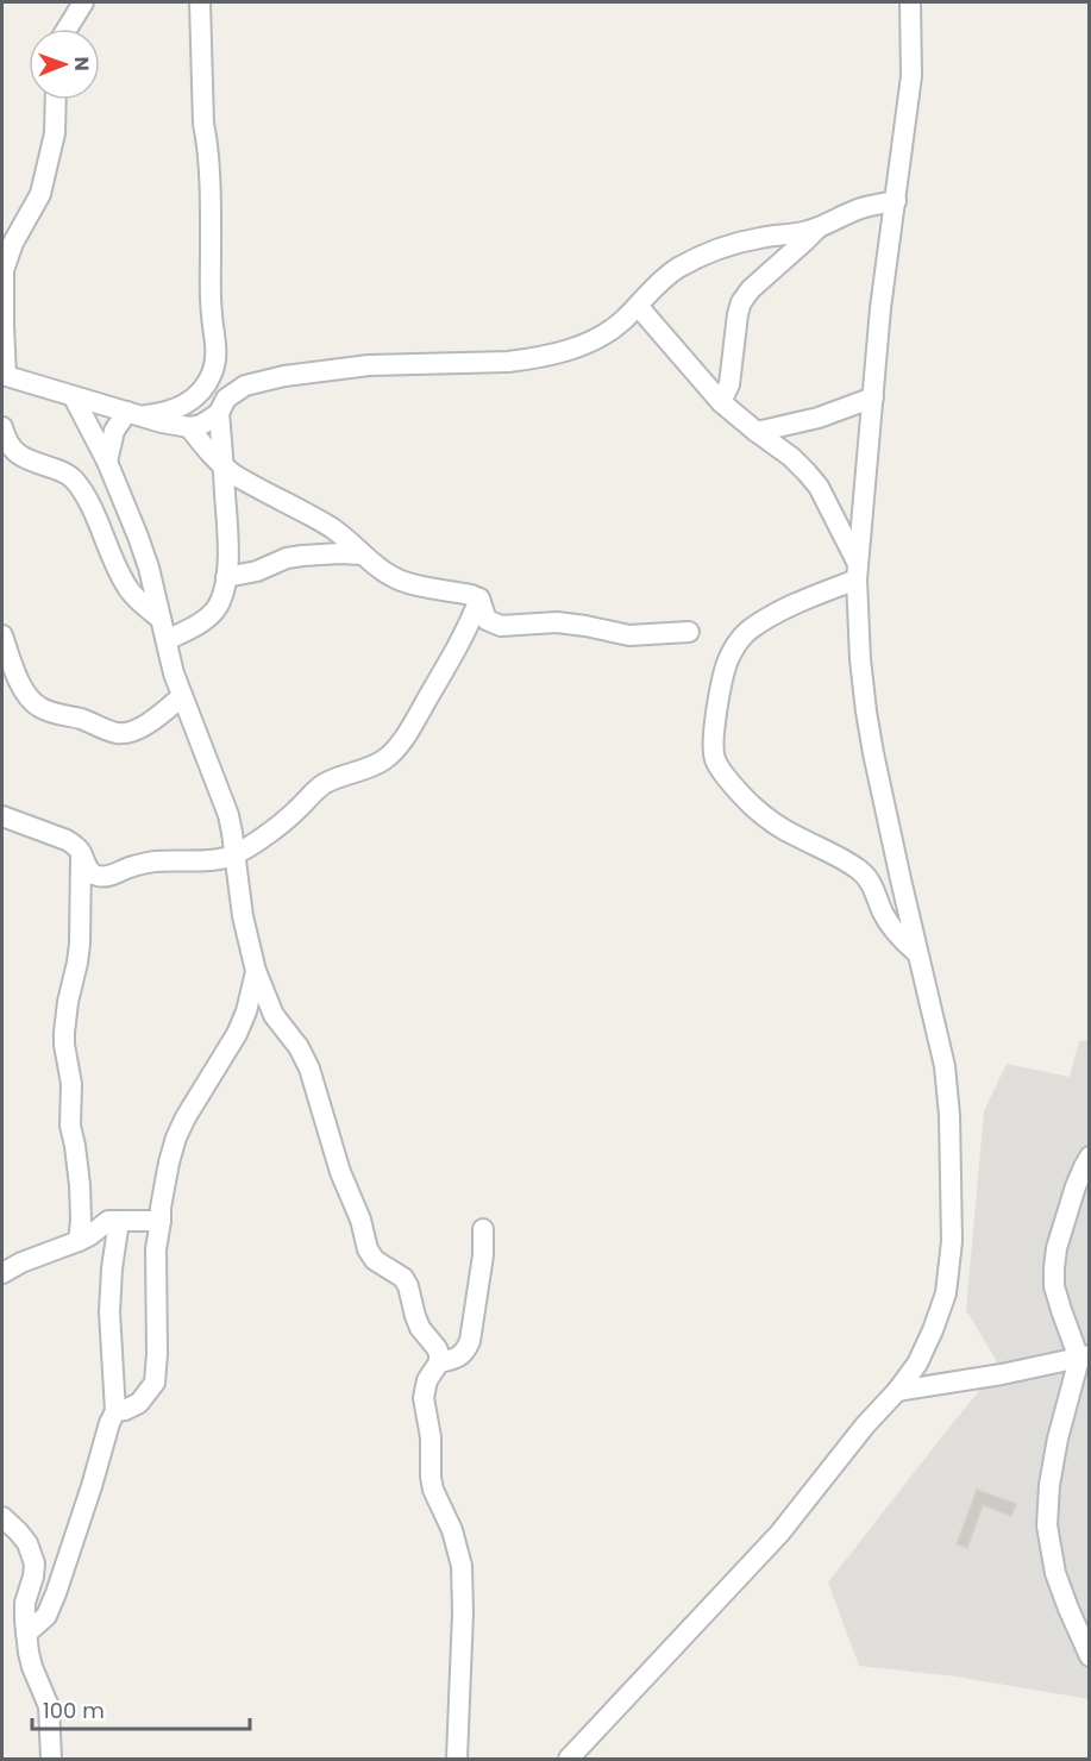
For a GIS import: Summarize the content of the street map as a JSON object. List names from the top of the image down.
{
  "scale_bar": "100 m",
  "north": "right"
}
